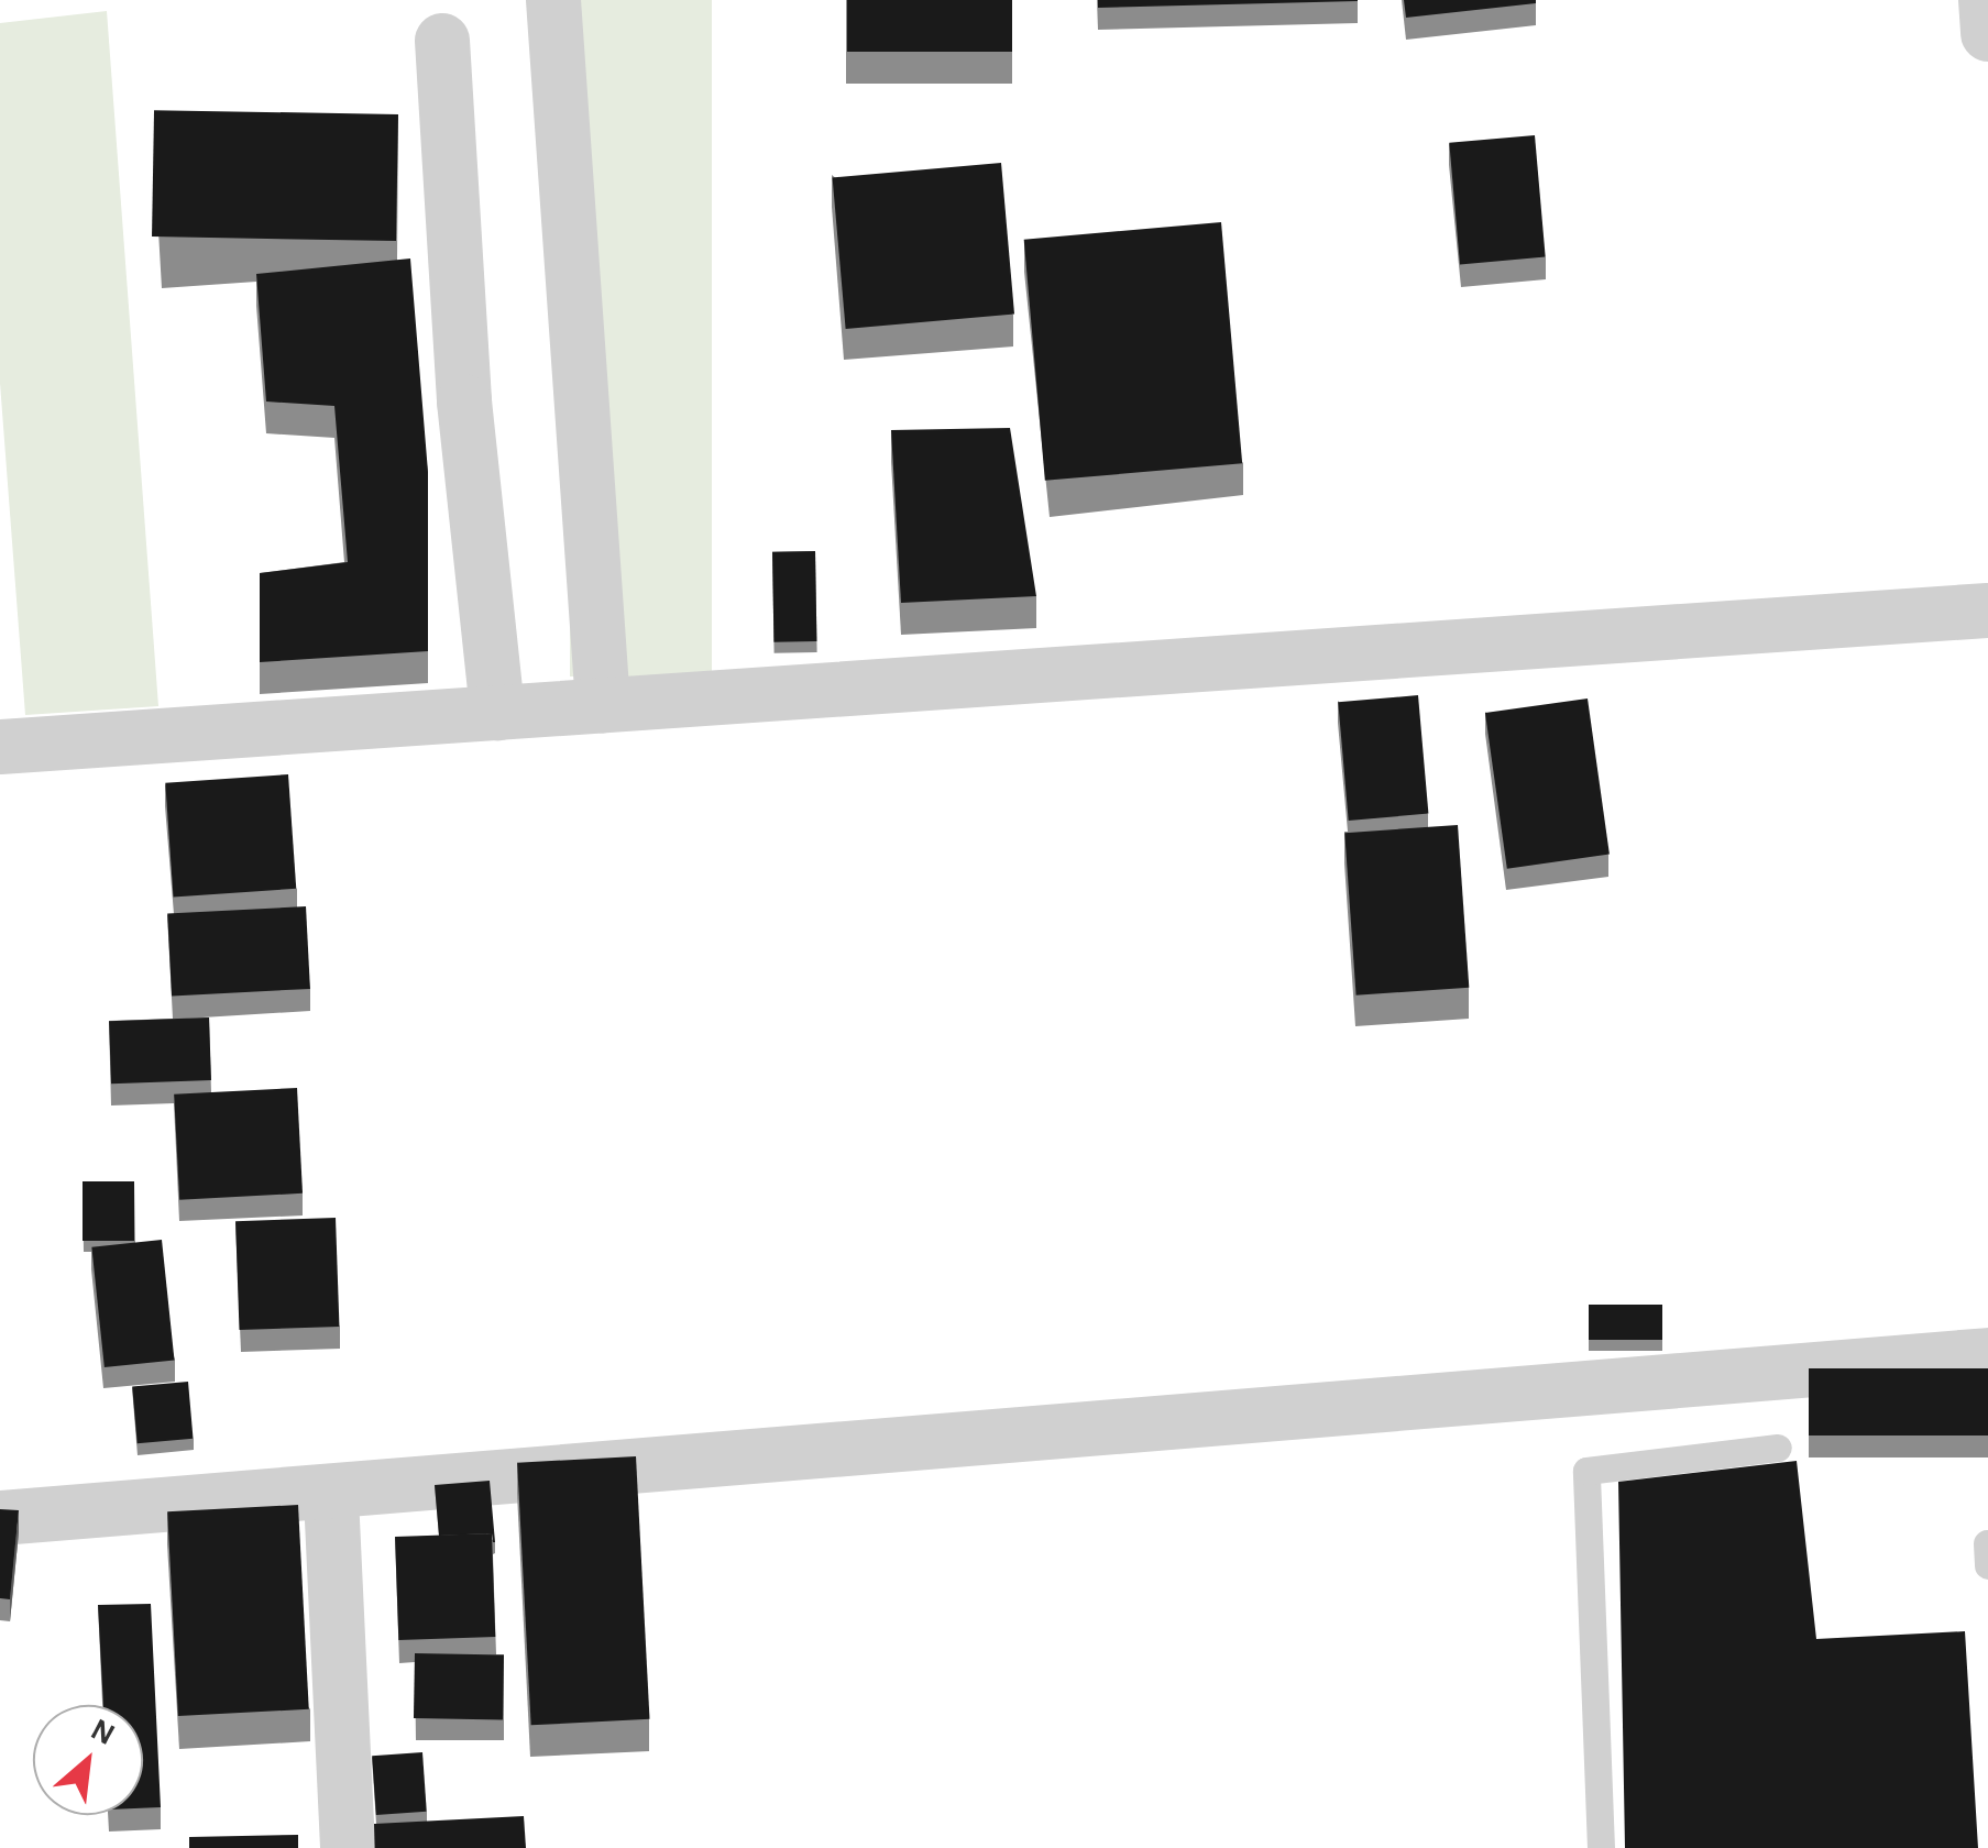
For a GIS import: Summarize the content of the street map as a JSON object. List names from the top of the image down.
{
  "north": "top right"
}
